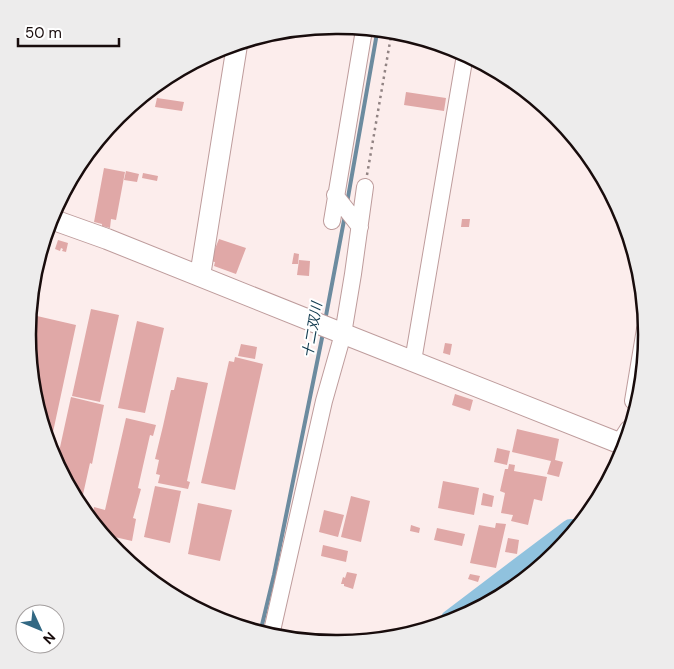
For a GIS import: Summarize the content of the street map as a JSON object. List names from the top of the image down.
{
  "water": ["十二双川"],
  "scale_bar": "50 m",
  "north": "bottom right"
}
